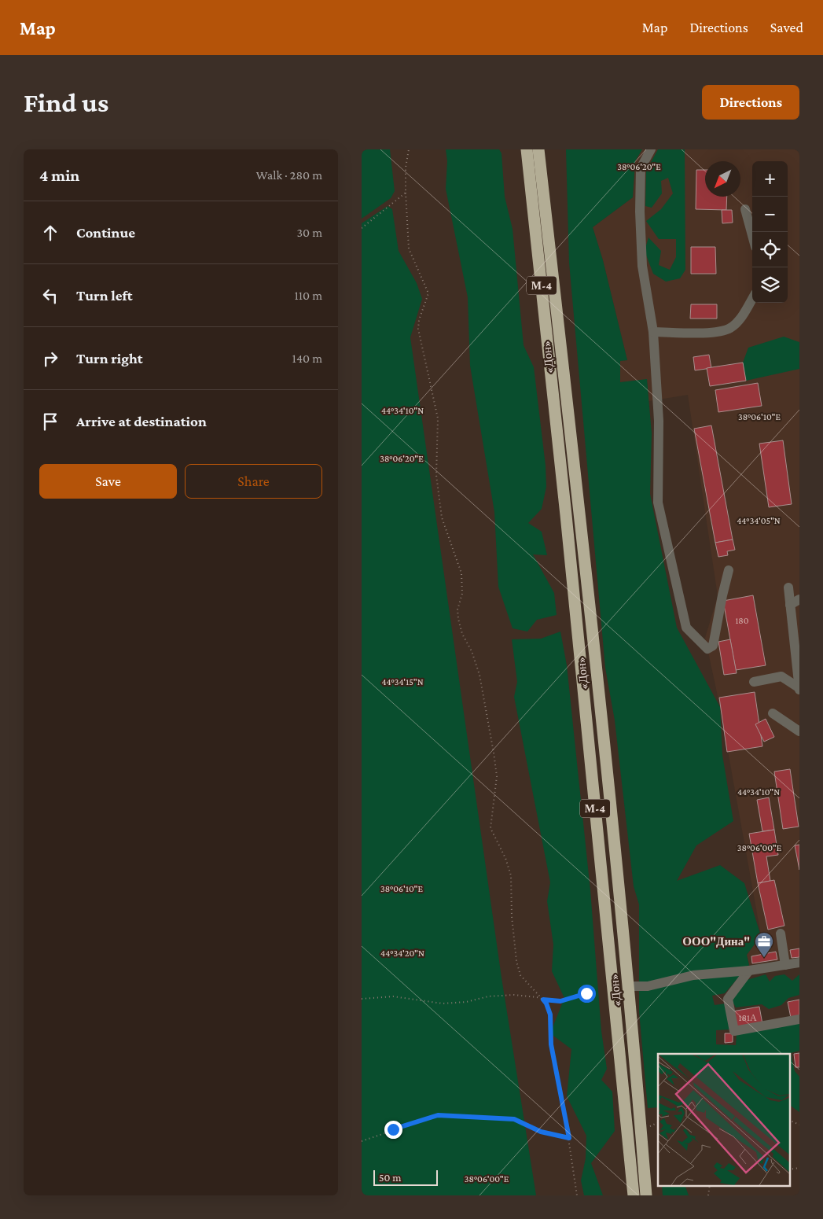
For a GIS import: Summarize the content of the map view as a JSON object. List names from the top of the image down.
{
  "streets": {
    "highway": ["М-4", "«Дон»"]
  },
  "places": {
    "office": ["ООО\"Дина\""]
  },
  "house_numbers": ["180", "181А"],
  "scale_bar": "50 m",
  "north": "bottom left",
  "page": {
    "header": "Map",
    "nav": ["Map", "Directions", "Saved"],
    "buttons": [
      "Directions",
      ["Save", "Share"]
    ],
    "title": "Find us",
    "heading": ["4 min", "Walk · 280 m"],
    "map_buttons": ["+", "−"],
    "list": [
      ["Continue", "30 m"],
      ["Turn left", "110 m"],
      ["Turn right", "140 m"],
      "Arrive at destination"
    ],
    "scale": "50 m"
  },
  "coordinates": [
    "38°06'20\"E",
    "44°34'10\"N",
    "38°06'10\"E",
    "44°34'05\"N",
    "44°34'15\"N",
    "38°06'00\"E",
    "44°34'20\"N"
  ]
}
